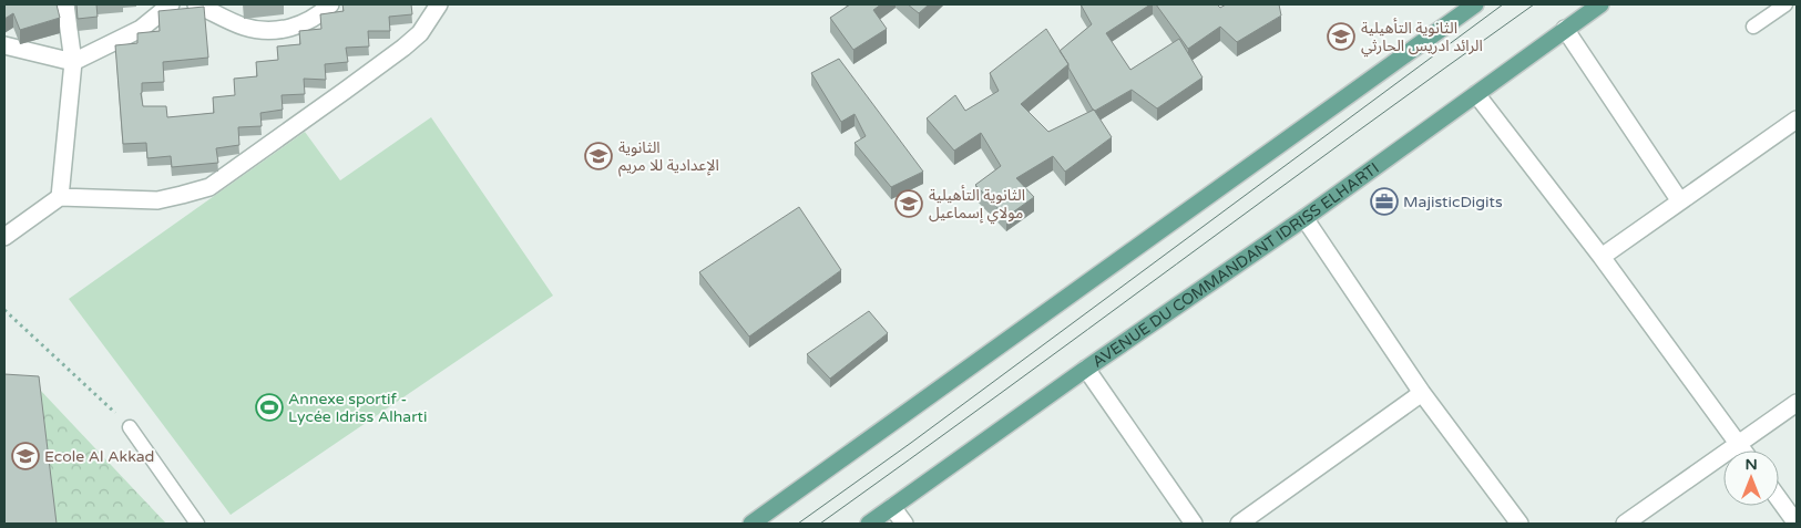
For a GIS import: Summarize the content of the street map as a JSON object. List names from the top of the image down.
{
  "streets": {
    "main road": ["AVENUE DU COMMANDANT IDRISS ELHARTI"]
  },
  "places": {
    "school or university": [
      "الثانوية التأهيلية الرائد ادريس الحارثي",
      "الثانوية الإعدادية للا مريم",
      "الثانوية التأهيلية مولاي إسماعيل",
      "Ecole Al Akkad"
    ],
    "office": ["MajisticDigits"],
    "sports": ["Annexe sportif - Lycée Idriss Alharti"]
  },
  "north": "top"
}
